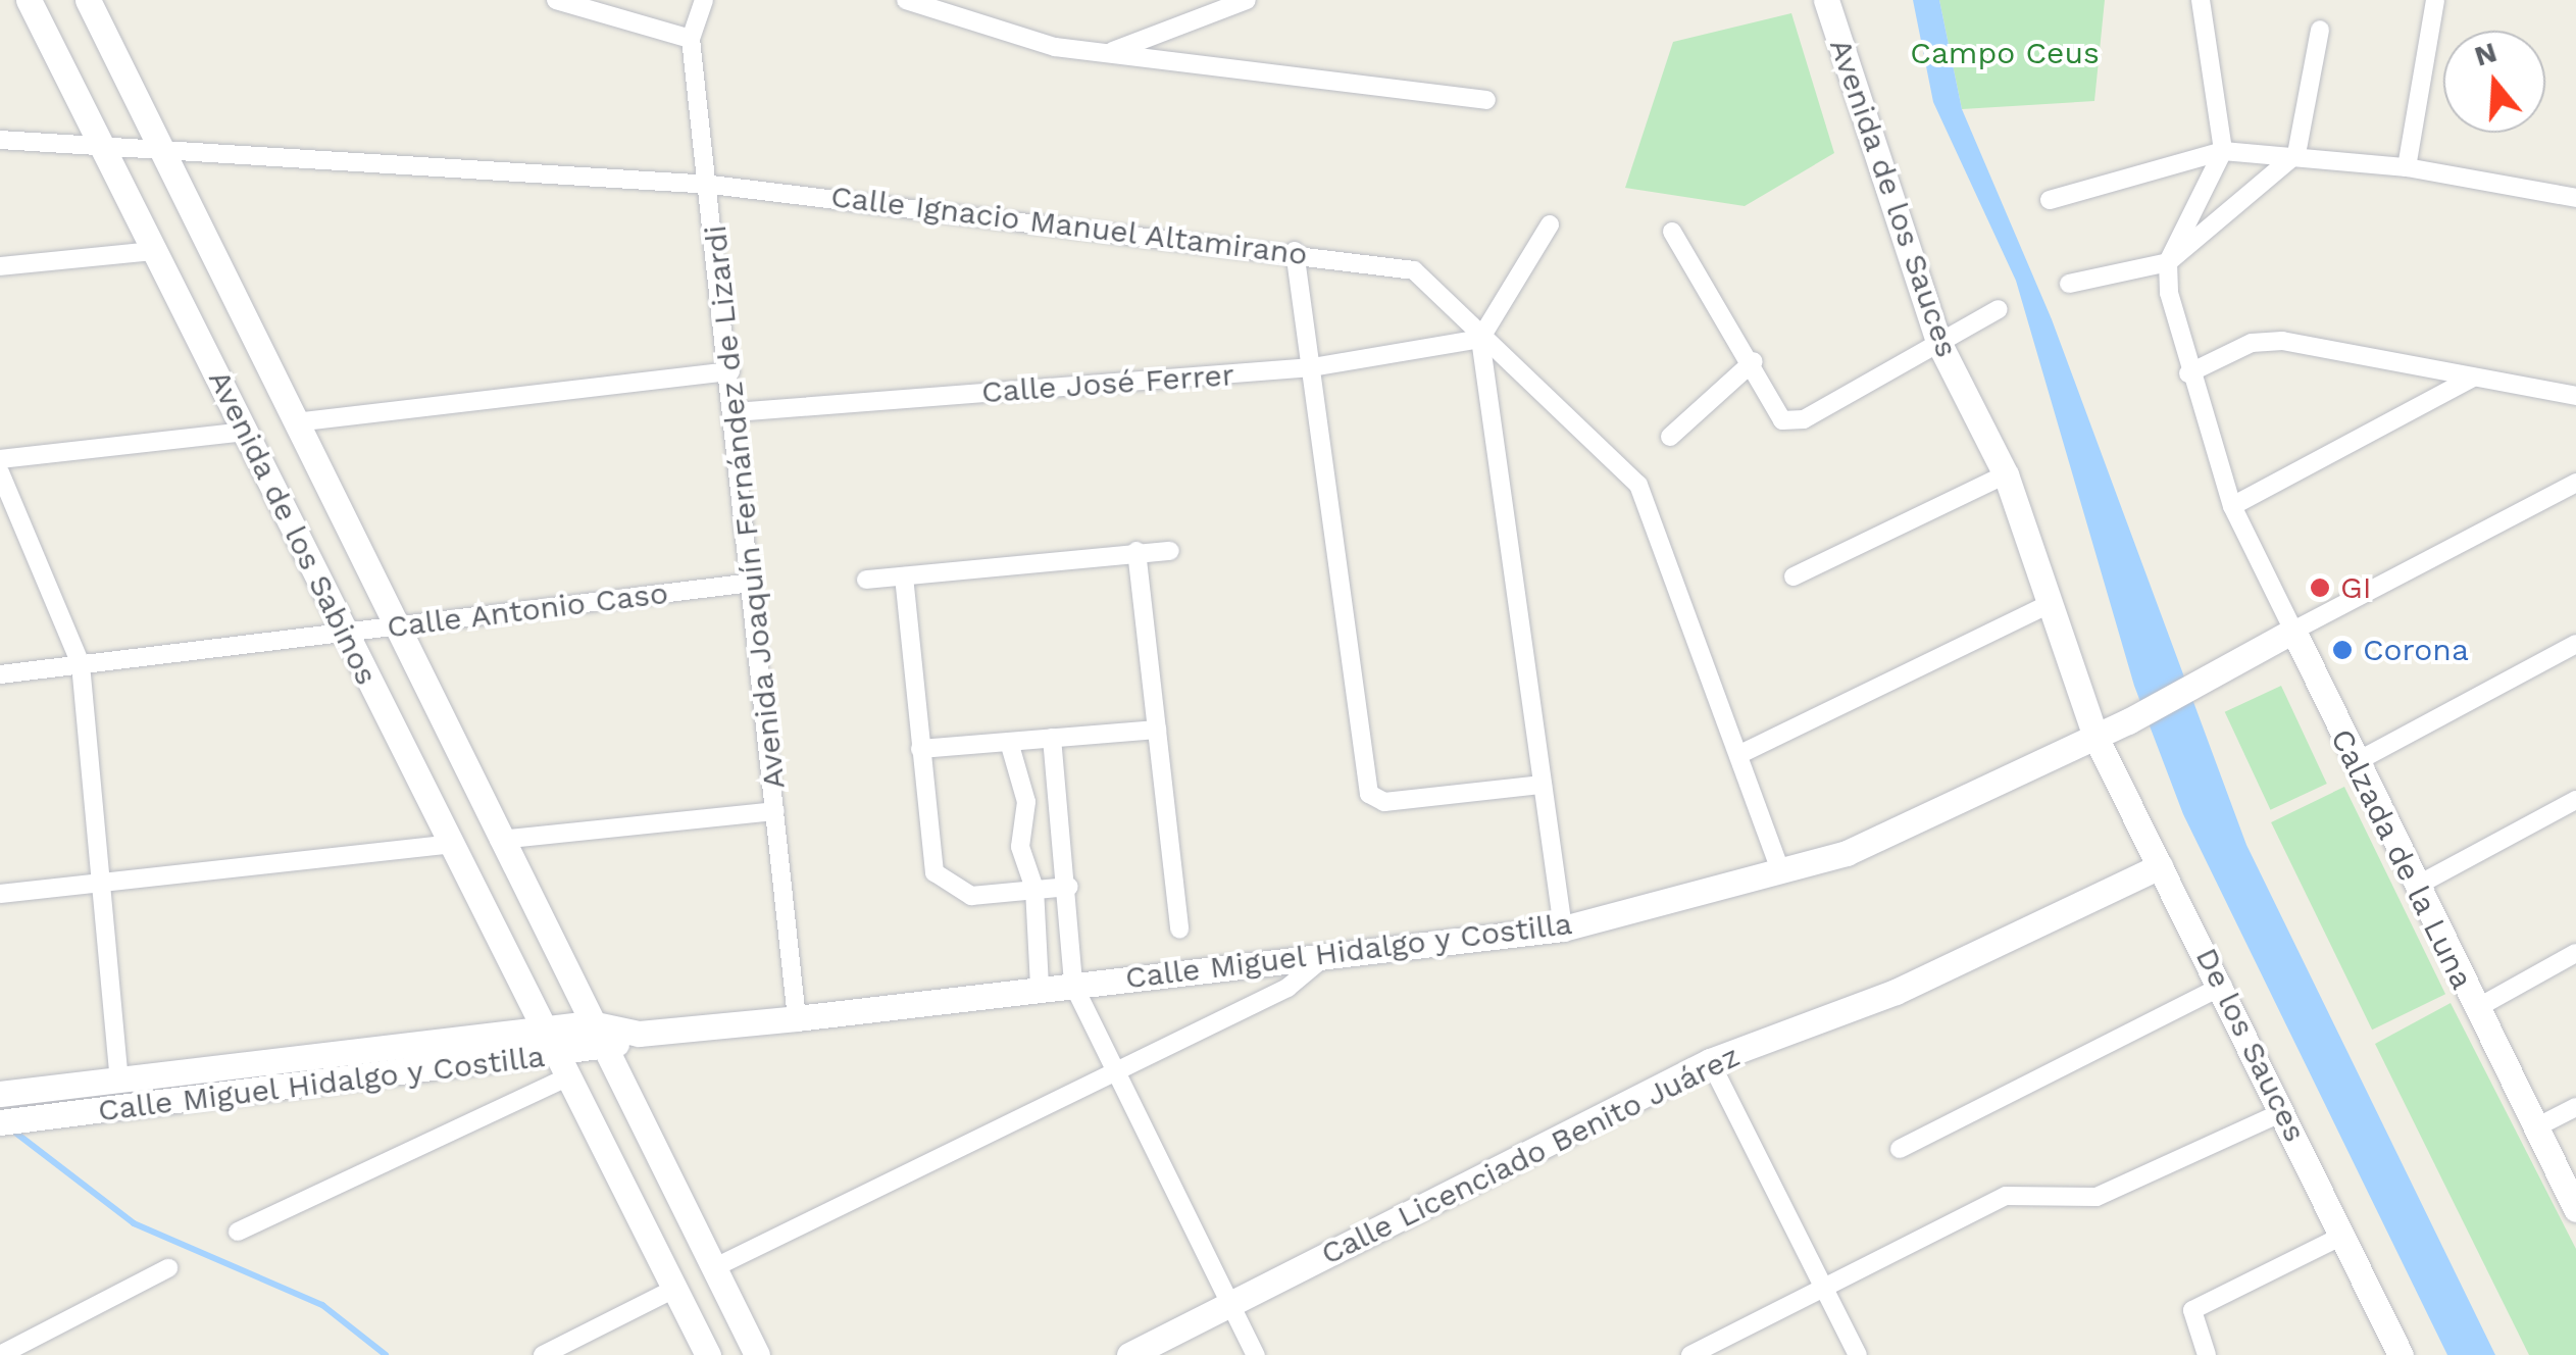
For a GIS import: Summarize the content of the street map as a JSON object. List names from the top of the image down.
{
  "streets": {
    "main road": [
      "Avenida de los Sauces",
      "Avenida de los Sabinos",
      "Calzada de la Luna",
      "Calle Miguel Hidalgo y Costilla",
      "De los Sauces",
      "Calle Licenciado Benito Juárez"
    ],
    "street": [
      "Calle Ignacio Manuel Altamirano",
      "Calle José Ferrer",
      "Avenida Joaquín Fernández de Lizardi",
      "Calle Antonio Caso"
    ]
  },
  "crossings": [
    ["Avenida de los Sauces", "Calle Miguel Hidalgo y Costilla"],
    ["Avenida de los Sauces", "De los Sauces"],
    ["Calle Ignacio Manuel Altamirano", "Calle José Ferrer"],
    ["Calle Ignacio Manuel Altamirano", "Avenida Joaquín Fernández de Lizardi"],
    ["Calle Ignacio Manuel Altamirano", "Avenida de los Sabinos"],
    ["Calle Ignacio Manuel Altamirano", "Calle Miguel Hidalgo y Costilla"],
    ["Calle José Ferrer", "Avenida Joaquín Fernández de Lizardi"],
    ["Avenida Joaquín Fernández de Lizardi", "Calle Antonio Caso"],
    ["Avenida Joaquín Fernández de Lizardi", "Calle Miguel Hidalgo y Costilla"],
    ["Avenida de los Sabinos", "Calle Antonio Caso"],
    ["Avenida de los Sabinos", "Calle Miguel Hidalgo y Costilla"],
    ["Calzada de la Luna", "Calle Miguel Hidalgo y Costilla"],
    ["Calle Miguel Hidalgo y Costilla", "De los Sauces"],
    ["De los Sauces", "Calle Licenciado Benito Juárez"]
  ],
  "parks": ["Campo Ceus"],
  "places": ["GI", "Corona"],
  "north": "top"
}
